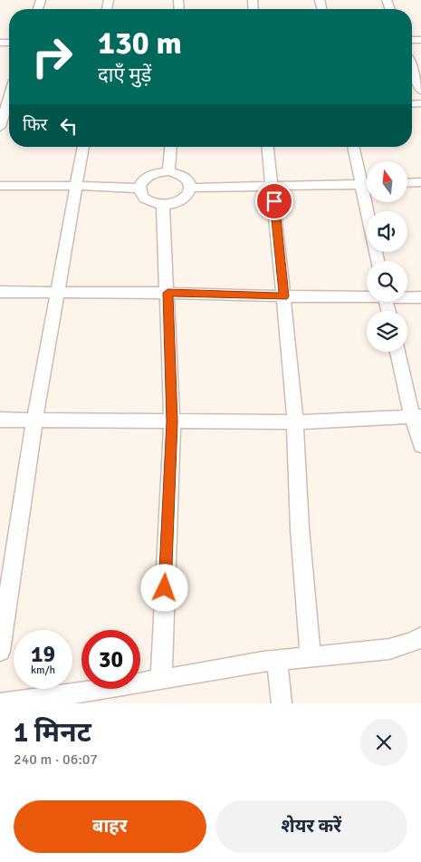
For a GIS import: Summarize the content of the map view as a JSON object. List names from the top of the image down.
{
  "north": "top",
  "page": {
    "turn": ["130 m", "दाएँ मुड़ें"],
    "then": "फिर",
    "speed": "19 km/h",
    "limit": "30",
    "heading": ["1 मिनट", "240 m · 06:07"],
    "buttons": ["बाहर", "शेयर करें"]
  }
}
